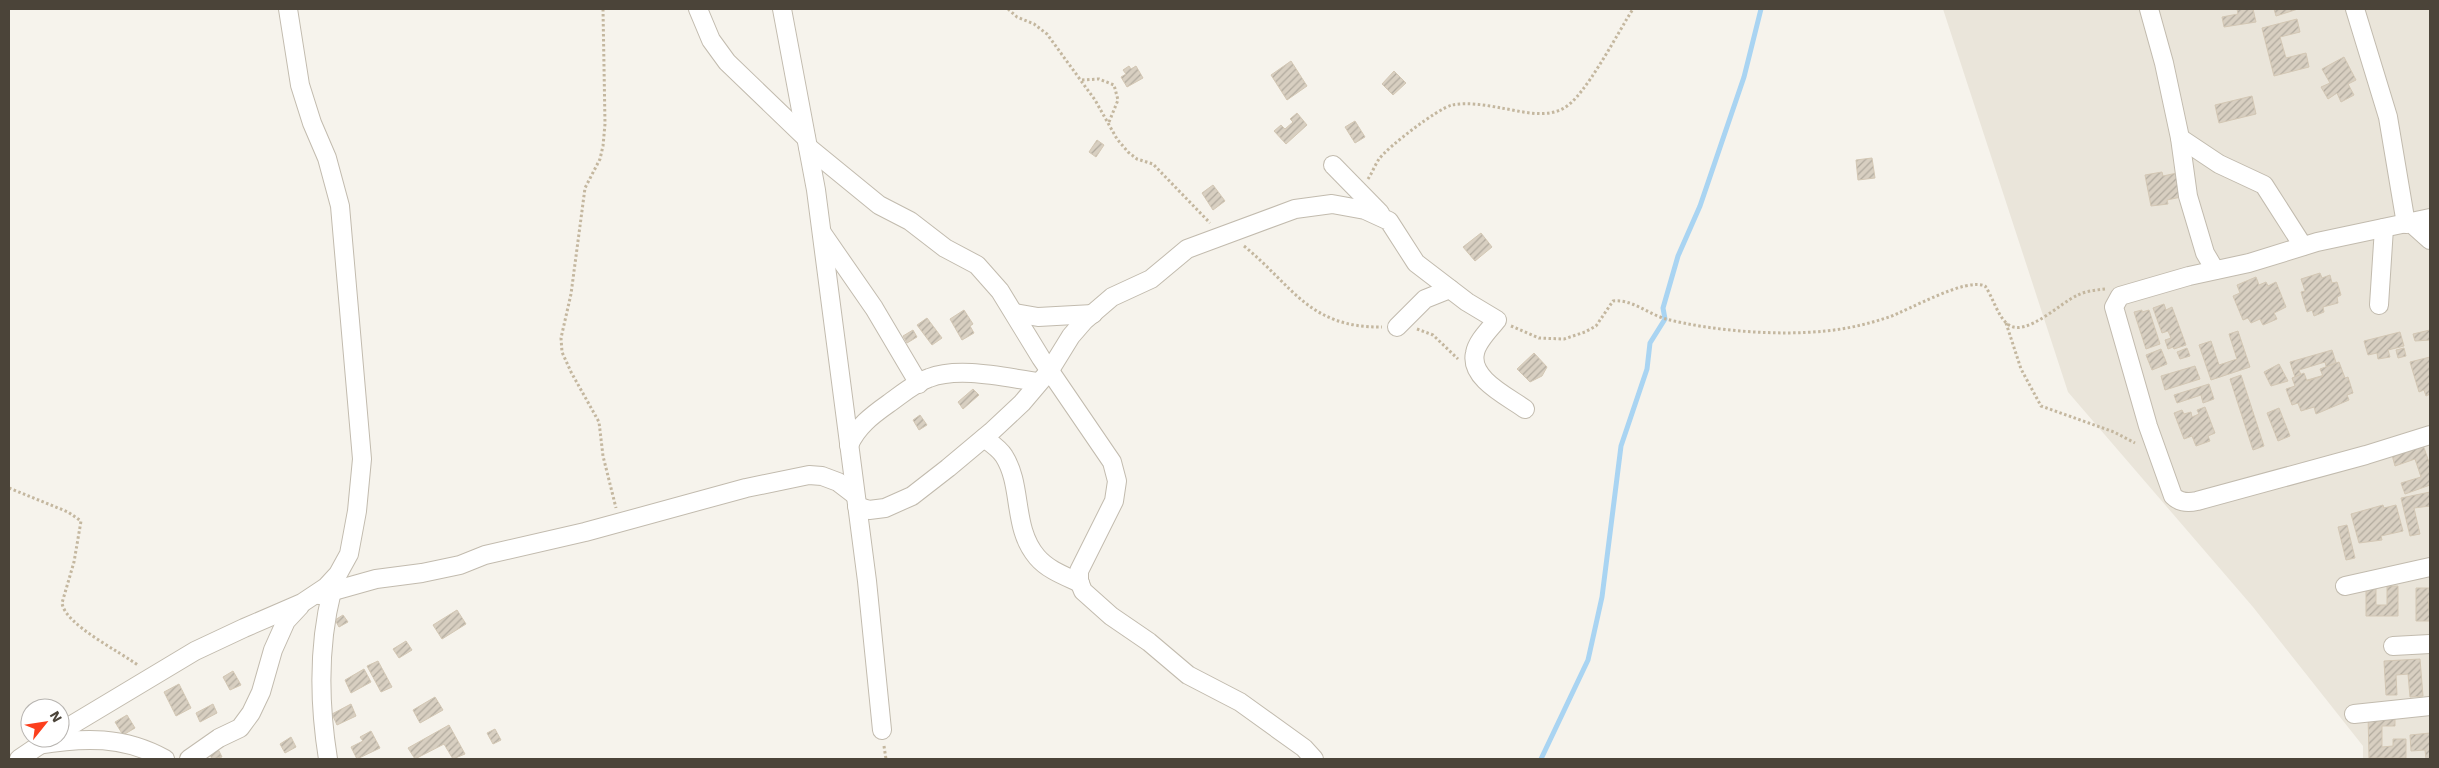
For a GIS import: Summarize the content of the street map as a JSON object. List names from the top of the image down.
{
  "north": "top right"
}
